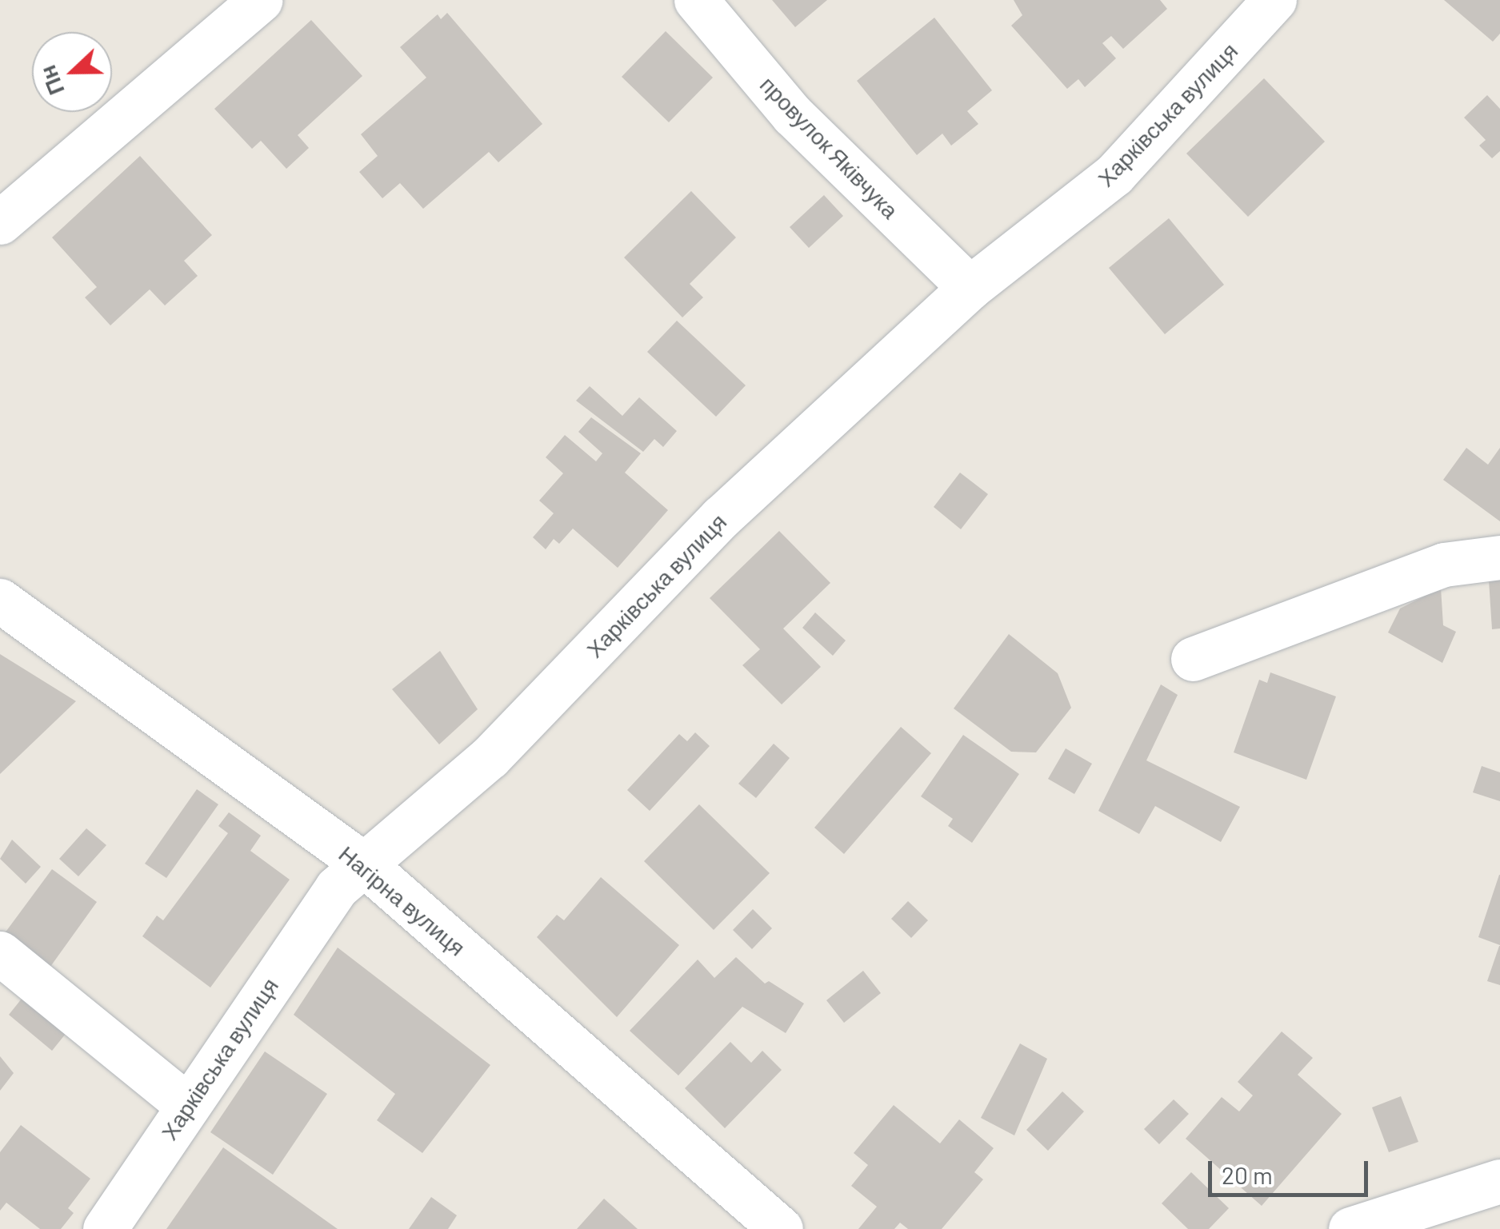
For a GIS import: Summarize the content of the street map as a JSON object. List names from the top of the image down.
{
  "streets": {
    "street": ["Харківська вулиця", "провулок Яківчука", "Нагірна вулиця"]
  },
  "crossings": [
    ["Харківська вулиця", "провулок Яківчука"],
    ["Харківська вулиця", "Нагірна вулиця"]
  ],
  "scale_bar": "20 m",
  "north": "left"
}
